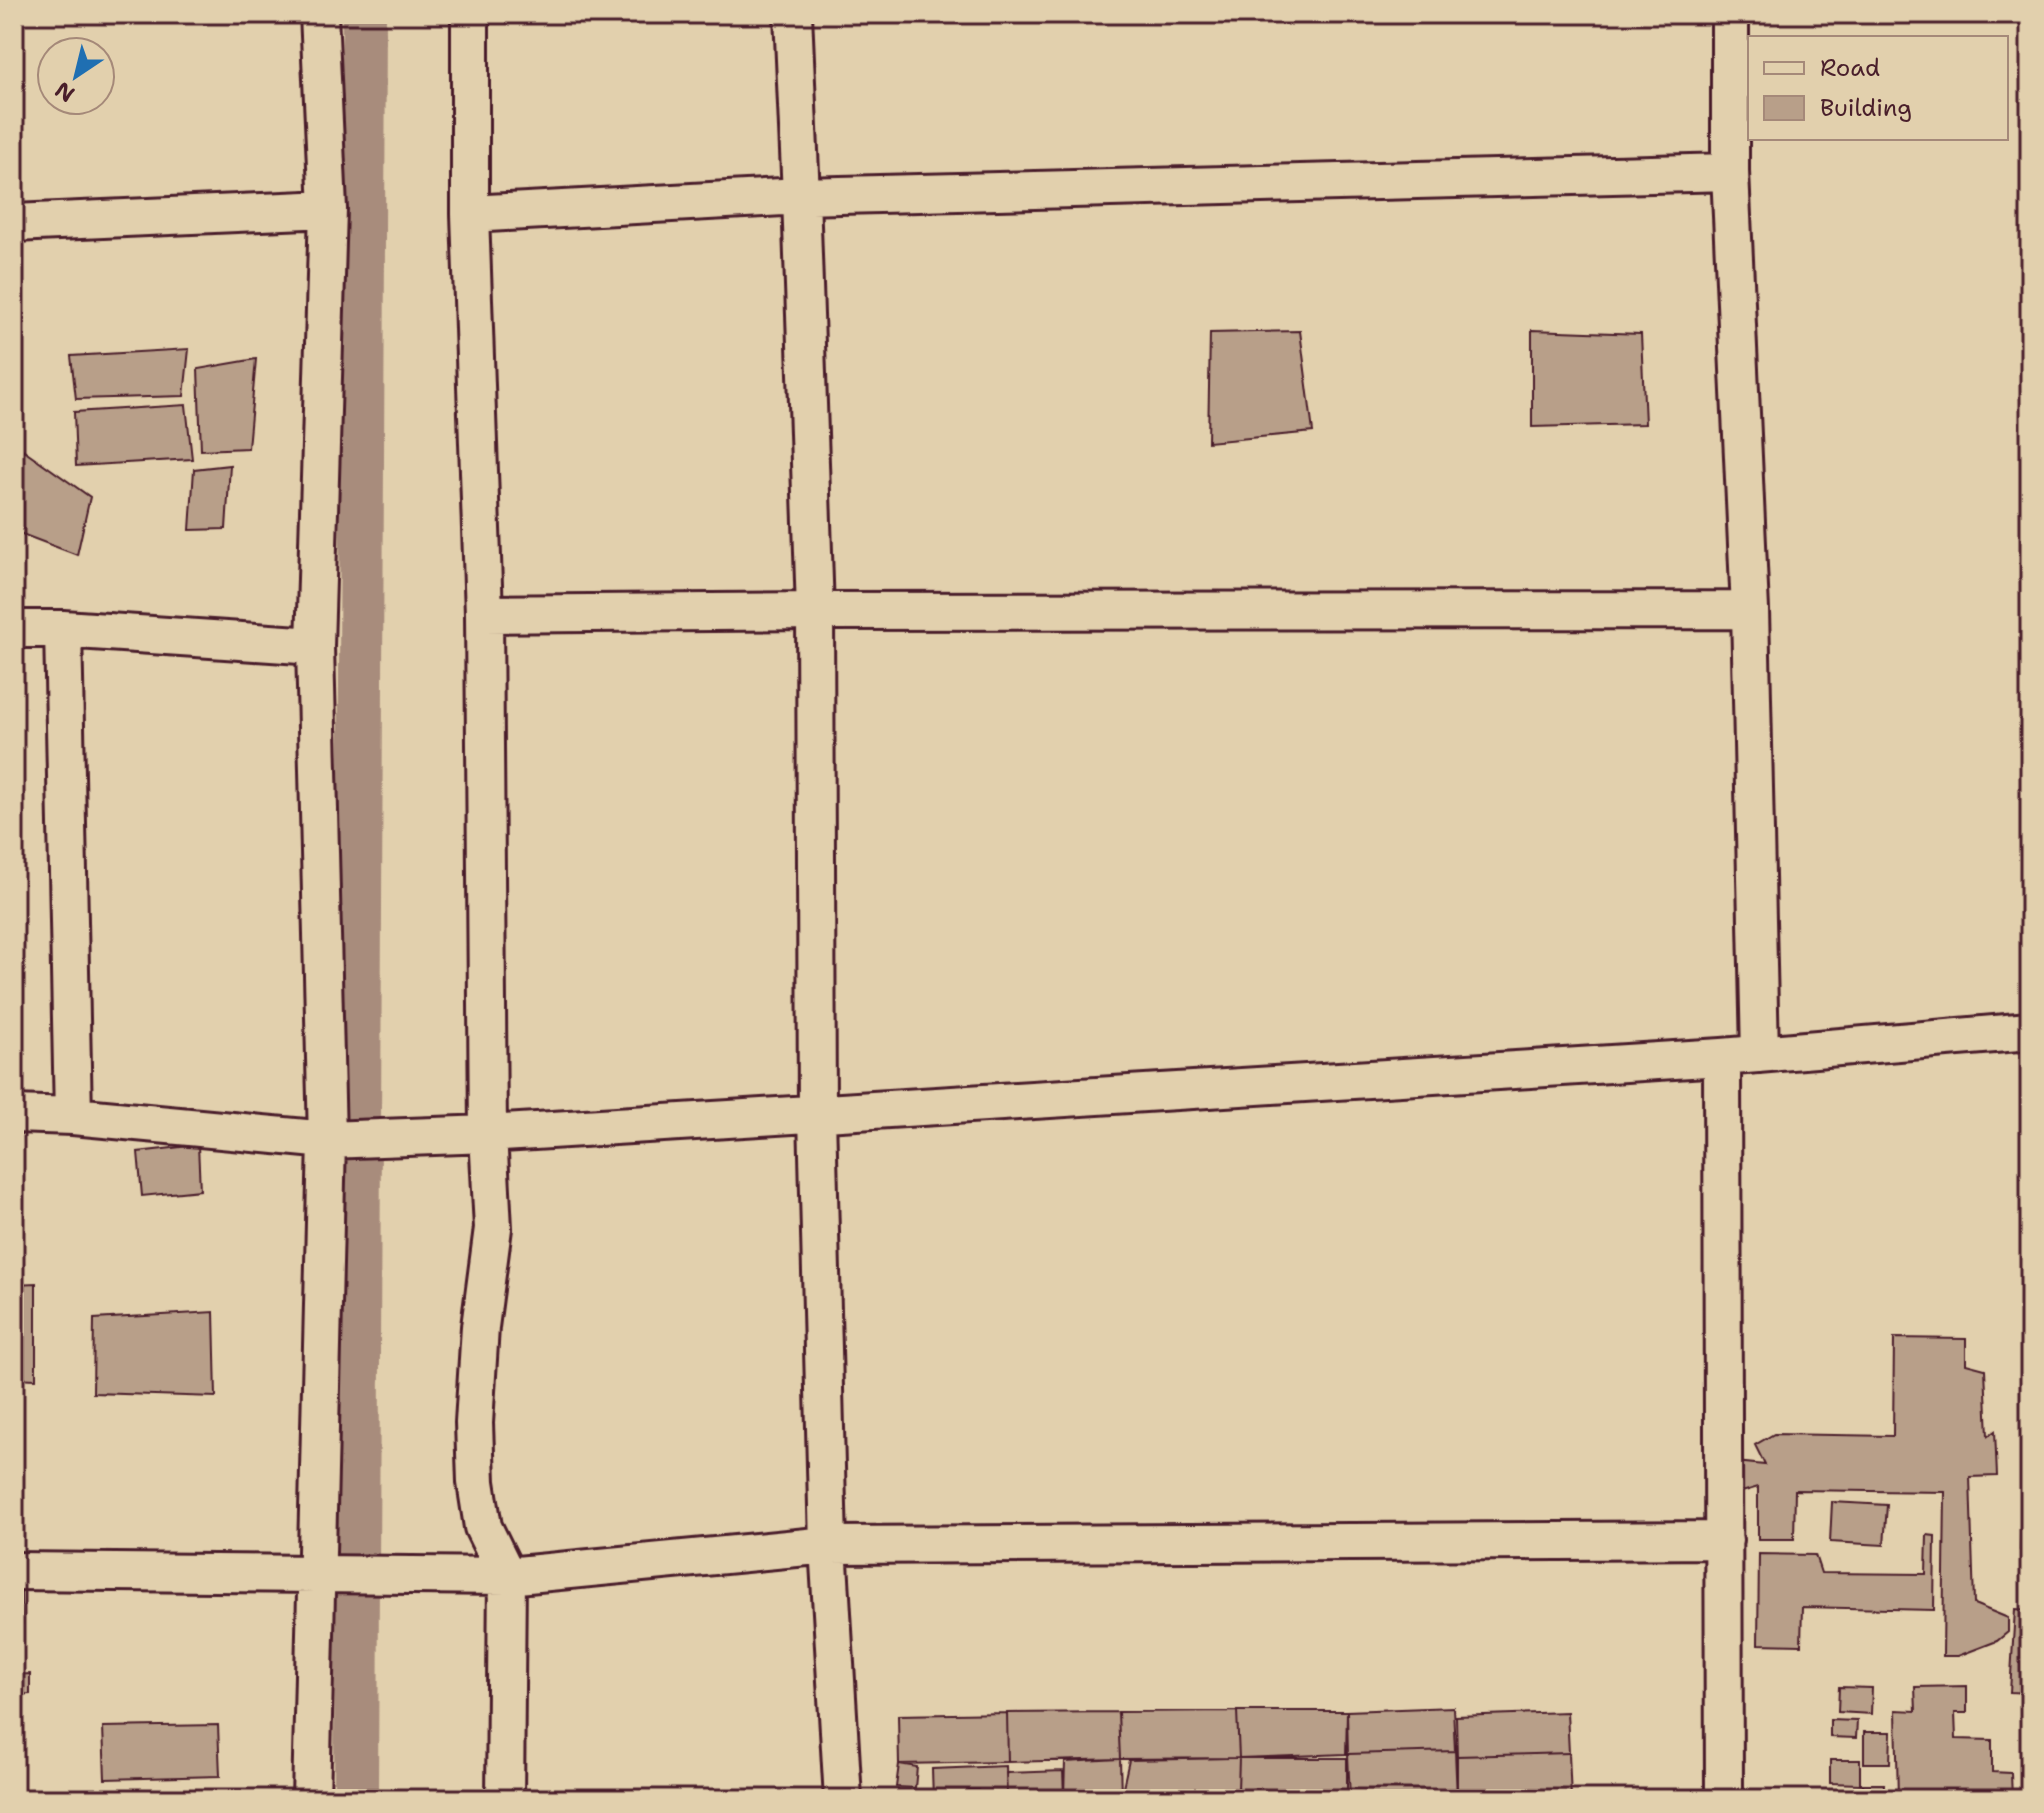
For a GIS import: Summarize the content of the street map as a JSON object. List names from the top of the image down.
{
  "legend": ["Road", "Building"],
  "north": "bottom left"
}
